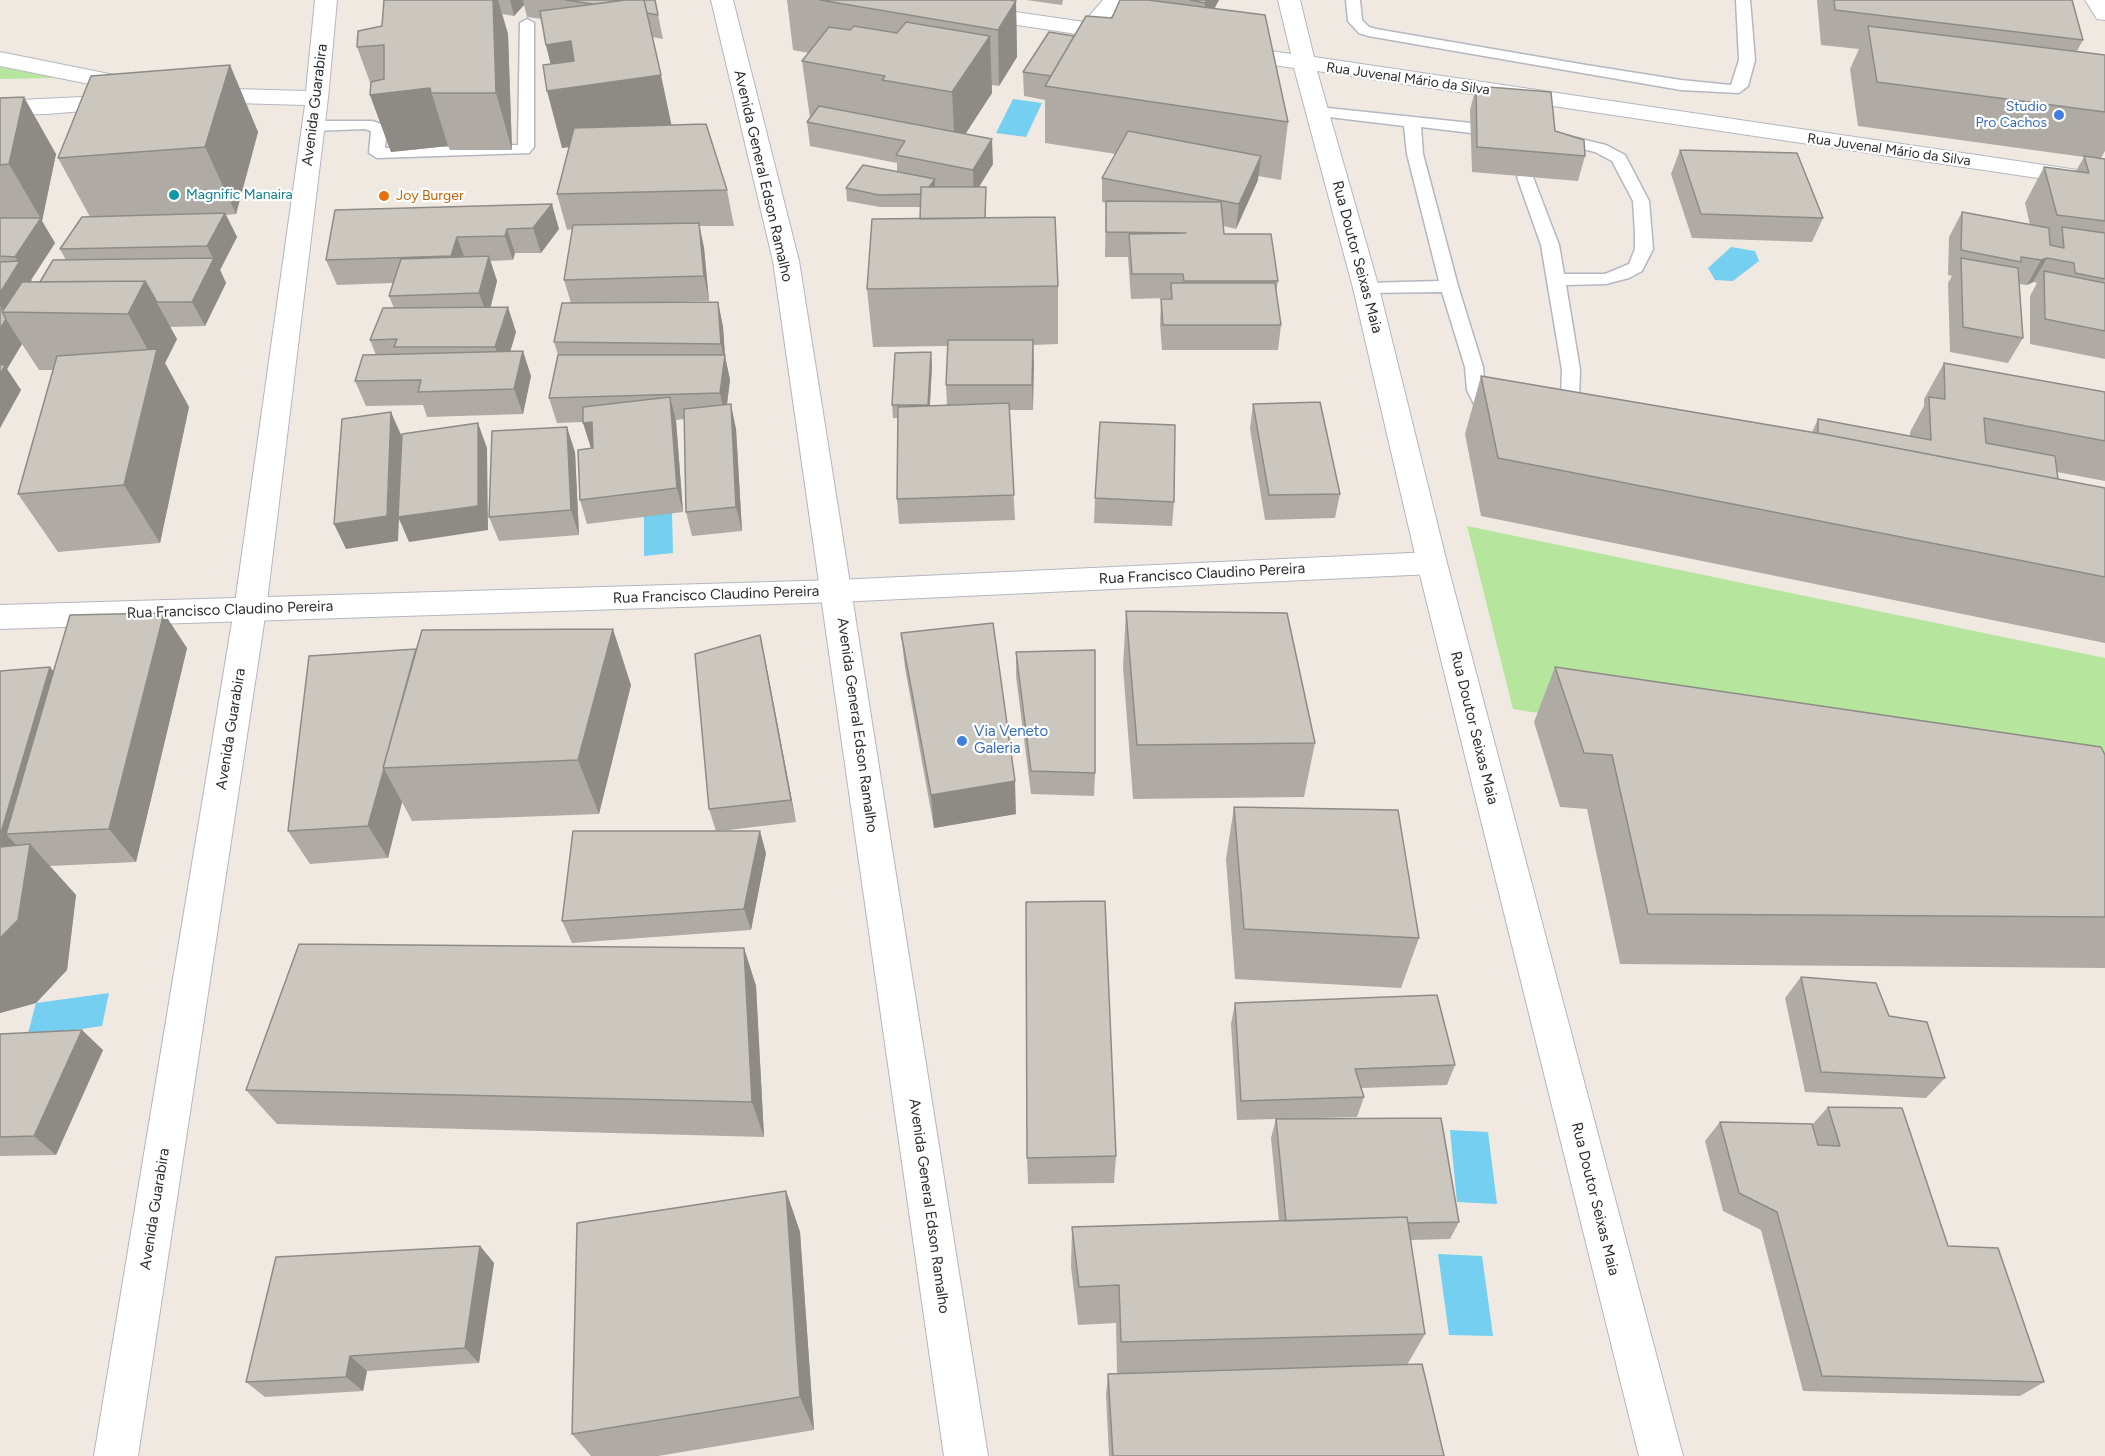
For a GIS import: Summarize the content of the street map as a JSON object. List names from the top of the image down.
{
  "streets": {
    "main road": [
      "Rua Juvenal Mário da Silva",
      "Avenida Guarabira",
      "Avenida General Edson Ramalho",
      "Rua Doutor Seixas Maia",
      "Rua Francisco Claudino Pereira"
    ]
  },
  "crossings": [
    ["Rua Juvenal Mário da Silva", "Rua Doutor Seixas Maia"],
    ["Avenida Guarabira", "Rua Francisco Claudino Pereira"],
    ["Avenida General Edson Ramalho", "Rua Francisco Claudino Pereira"],
    ["Rua Doutor Seixas Maia", "Rua Francisco Claudino Pereira"]
  ],
  "places": [
    "Studio Pro Cachos",
    "Magnific Manaira",
    "Joy Burger",
    "Via Veneto Galeria"
  ]
}
